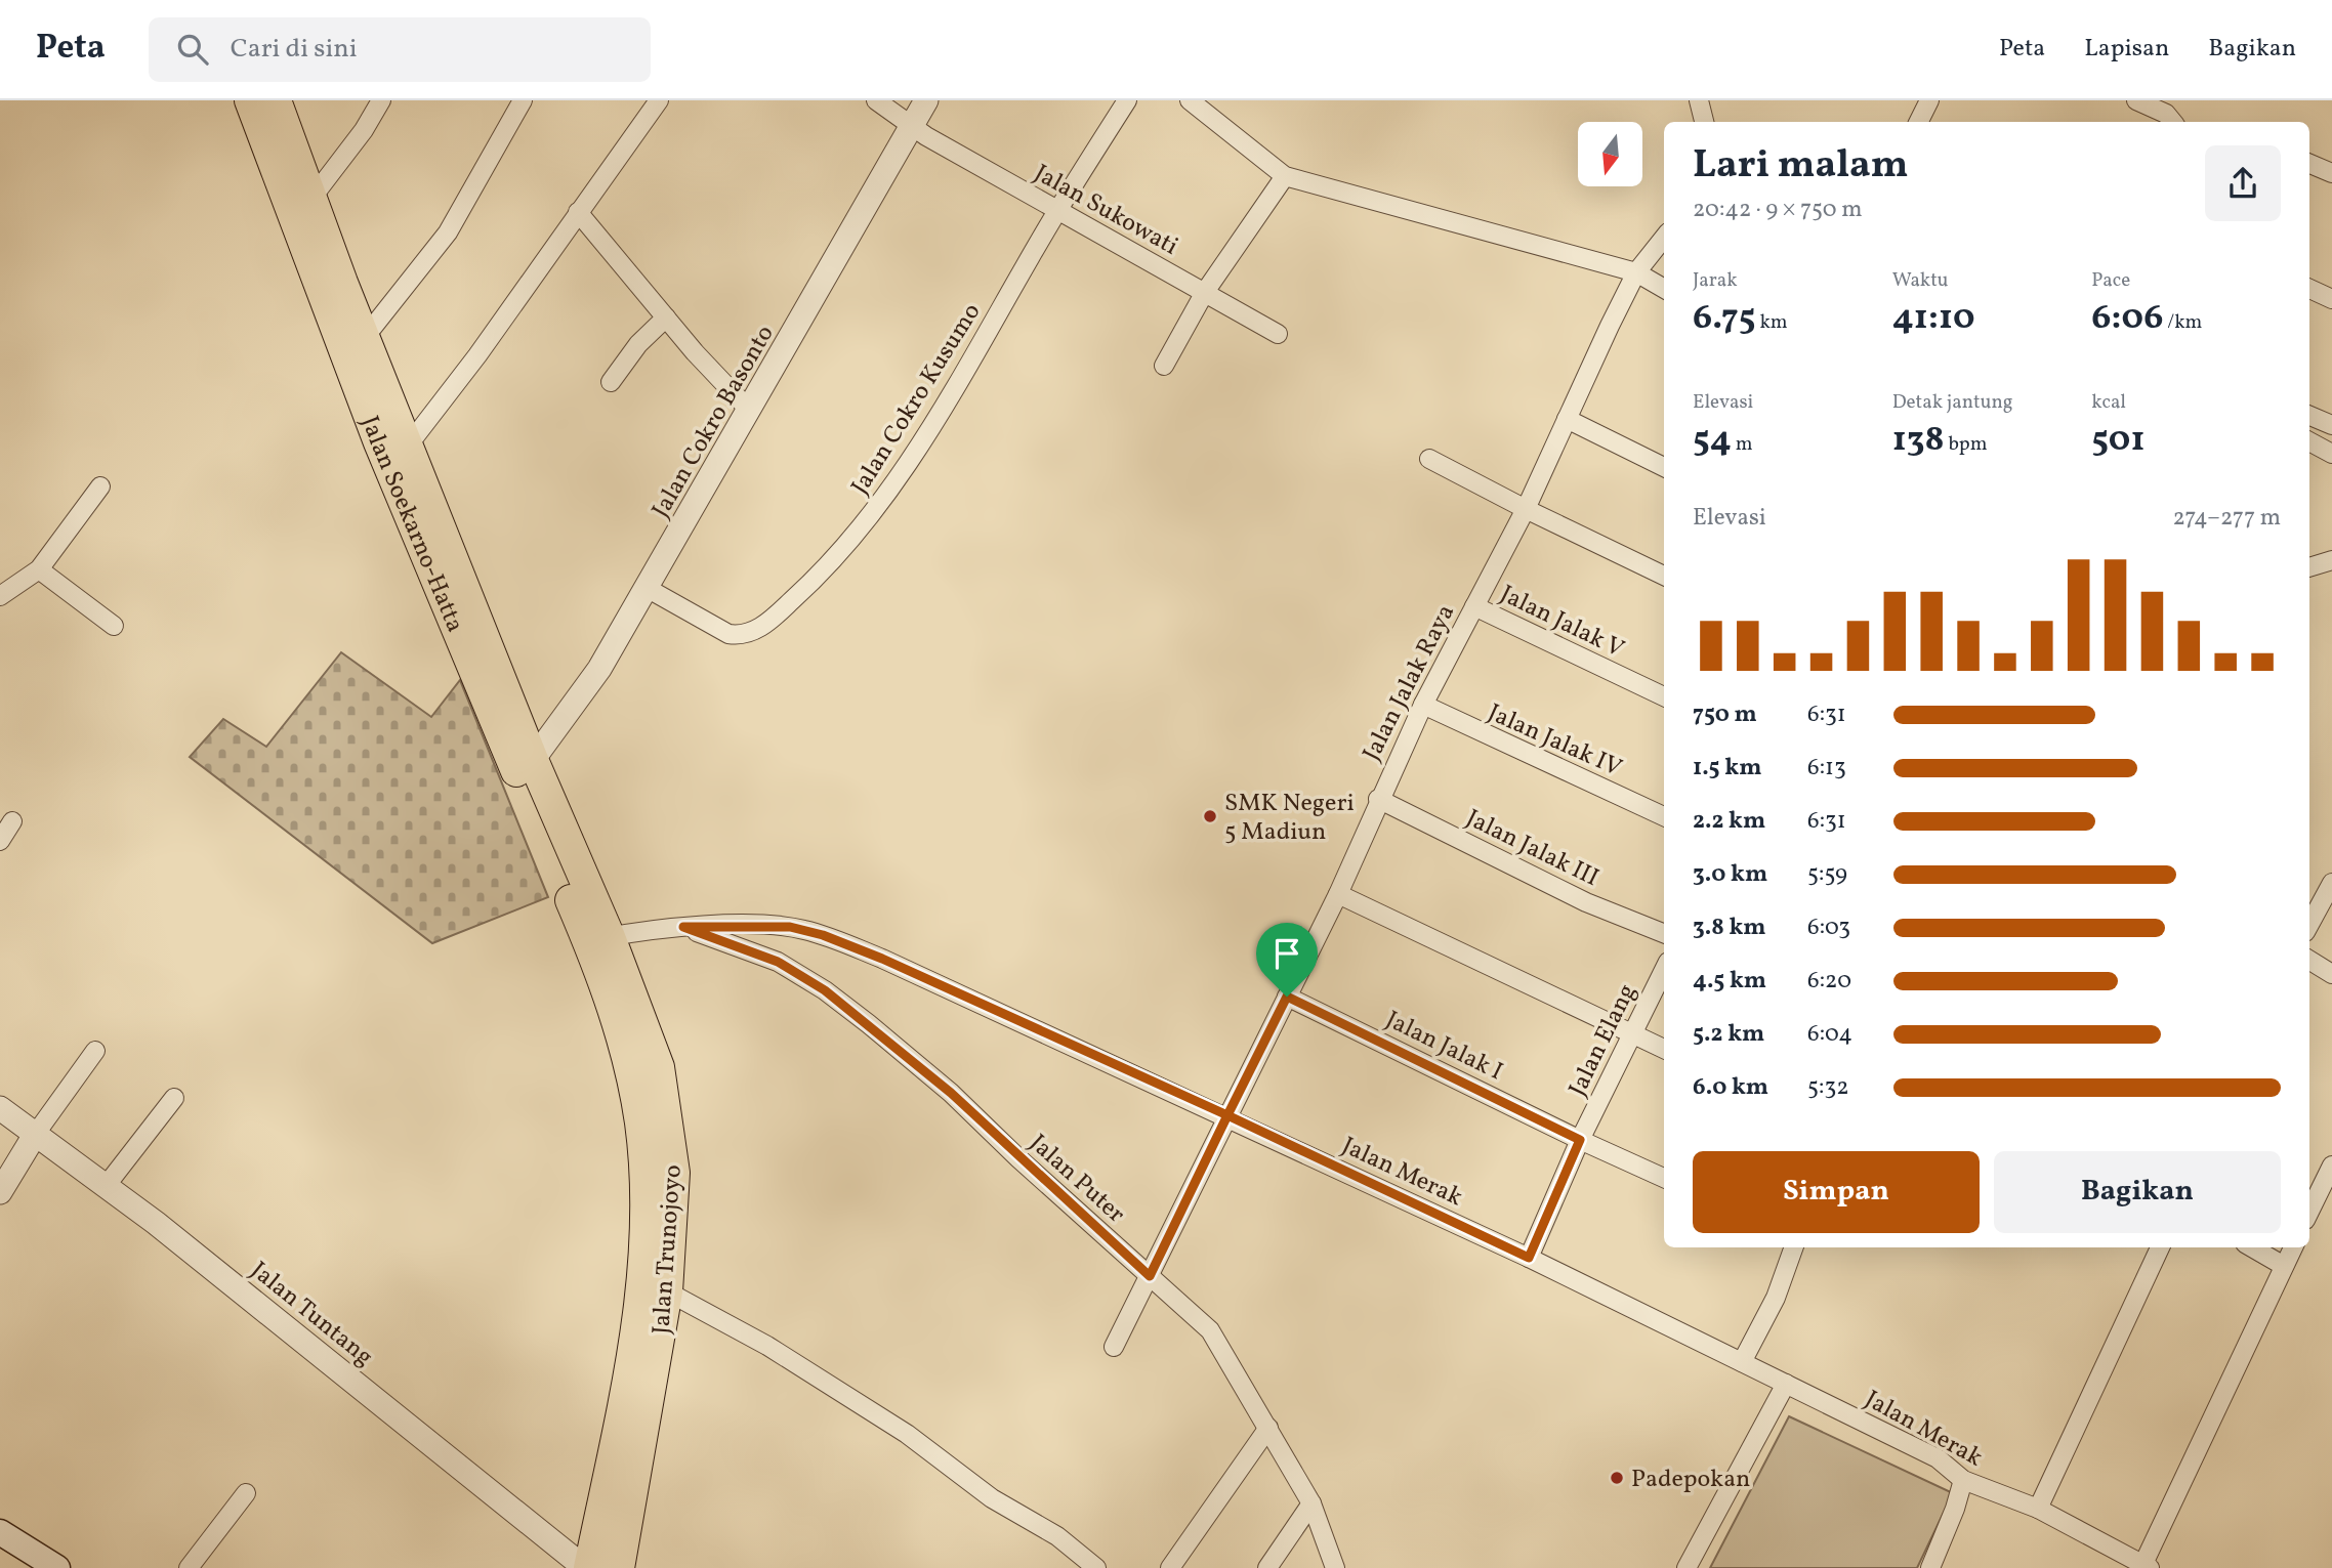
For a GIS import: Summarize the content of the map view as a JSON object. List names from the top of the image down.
{
  "streets": {
    "highway": ["Jalan Soekarno-Hatta", "Jalan Trunojoyo"],
    "street": [
      "Jalan Sukowati",
      "Jalan Cokro Kusumo",
      "Jalan Cokro Basonto",
      "Jalan Jalak V",
      "Jalan Jalak Raya",
      "Jalan Jalak IV",
      "Jalan Jalak III",
      "Jalan Elang",
      "Jalan Jalak I",
      "Jalan Merak",
      "Jalan Puter",
      "Jalan Tuntang"
    ]
  },
  "crossings": [
    ["Jalan Sukowati", "Jalan Cokro Kusumo"],
    ["Jalan Sukowati", "Jalan Cokro Basonto"],
    ["Jalan Cokro Kusumo", "Jalan Cokro Basonto"],
    ["Jalan Cokro Basonto", "Jalan Soekarno-Hatta"],
    ["Jalan Soekarno-Hatta", "Jalan Merak"],
    ["Jalan Soekarno-Hatta", "Jalan Trunojoyo"],
    ["Jalan Jalak V", "Jalan Jalak Raya"],
    ["Jalan Jalak Raya", "Jalan Jalak IV"],
    ["Jalan Jalak Raya", "Jalan Jalak III"],
    ["Jalan Jalak Raya", "Jalan Jalak I"],
    ["Jalan Jalak Raya", "Jalan Merak"],
    ["Jalan Jalak Raya", "Jalan Puter"],
    ["Jalan Elang", "Jalan Jalak I"],
    ["Jalan Elang", "Jalan Merak"],
    ["Jalan Merak", "Jalan Puter"],
    ["Jalan Merak", "Jalan Trunojoyo"],
    ["Jalan Trunojoyo", "Jalan Tuntang"]
  ],
  "places": ["SMK Negeri 5 Madiun", "Padepokan"],
  "north": "bottom",
  "page": {
    "header": "Peta",
    "search": "Cari di sini",
    "nav": ["Peta", "Lapisan", "Bagikan"],
    "heading": ["Lari malam", "20:42 · 9 × 750 m"],
    "stats": [
      ["Jarak", "6.75 km"],
      ["Waktu", "41:10"],
      ["Pace", "6:06 /km"],
      ["Elevasi", "54 m"],
      ["Detak jantung", "138 bpm"],
      ["kcal", "501"]
    ],
    "chart": ["Elevasi", "274–277 m"],
    "list": [
      {
        "name": "750 m",
        "note": "6:31"
      },
      {
        "name": "1.5 km",
        "note": "6:13"
      },
      {
        "name": "2.2 km",
        "note": "6:31"
      },
      {
        "name": "3.0 km",
        "note": "5:59"
      },
      {
        "name": "3.8 km",
        "note": "6:03"
      },
      {
        "name": "4.5 km",
        "note": "6:20"
      },
      {
        "name": "5.2 km",
        "note": "6:04"
      },
      {
        "name": "6.0 km",
        "note": "5:32"
      }
    ],
    "buttons": ["Simpan", "Bagikan"]
  }
}
